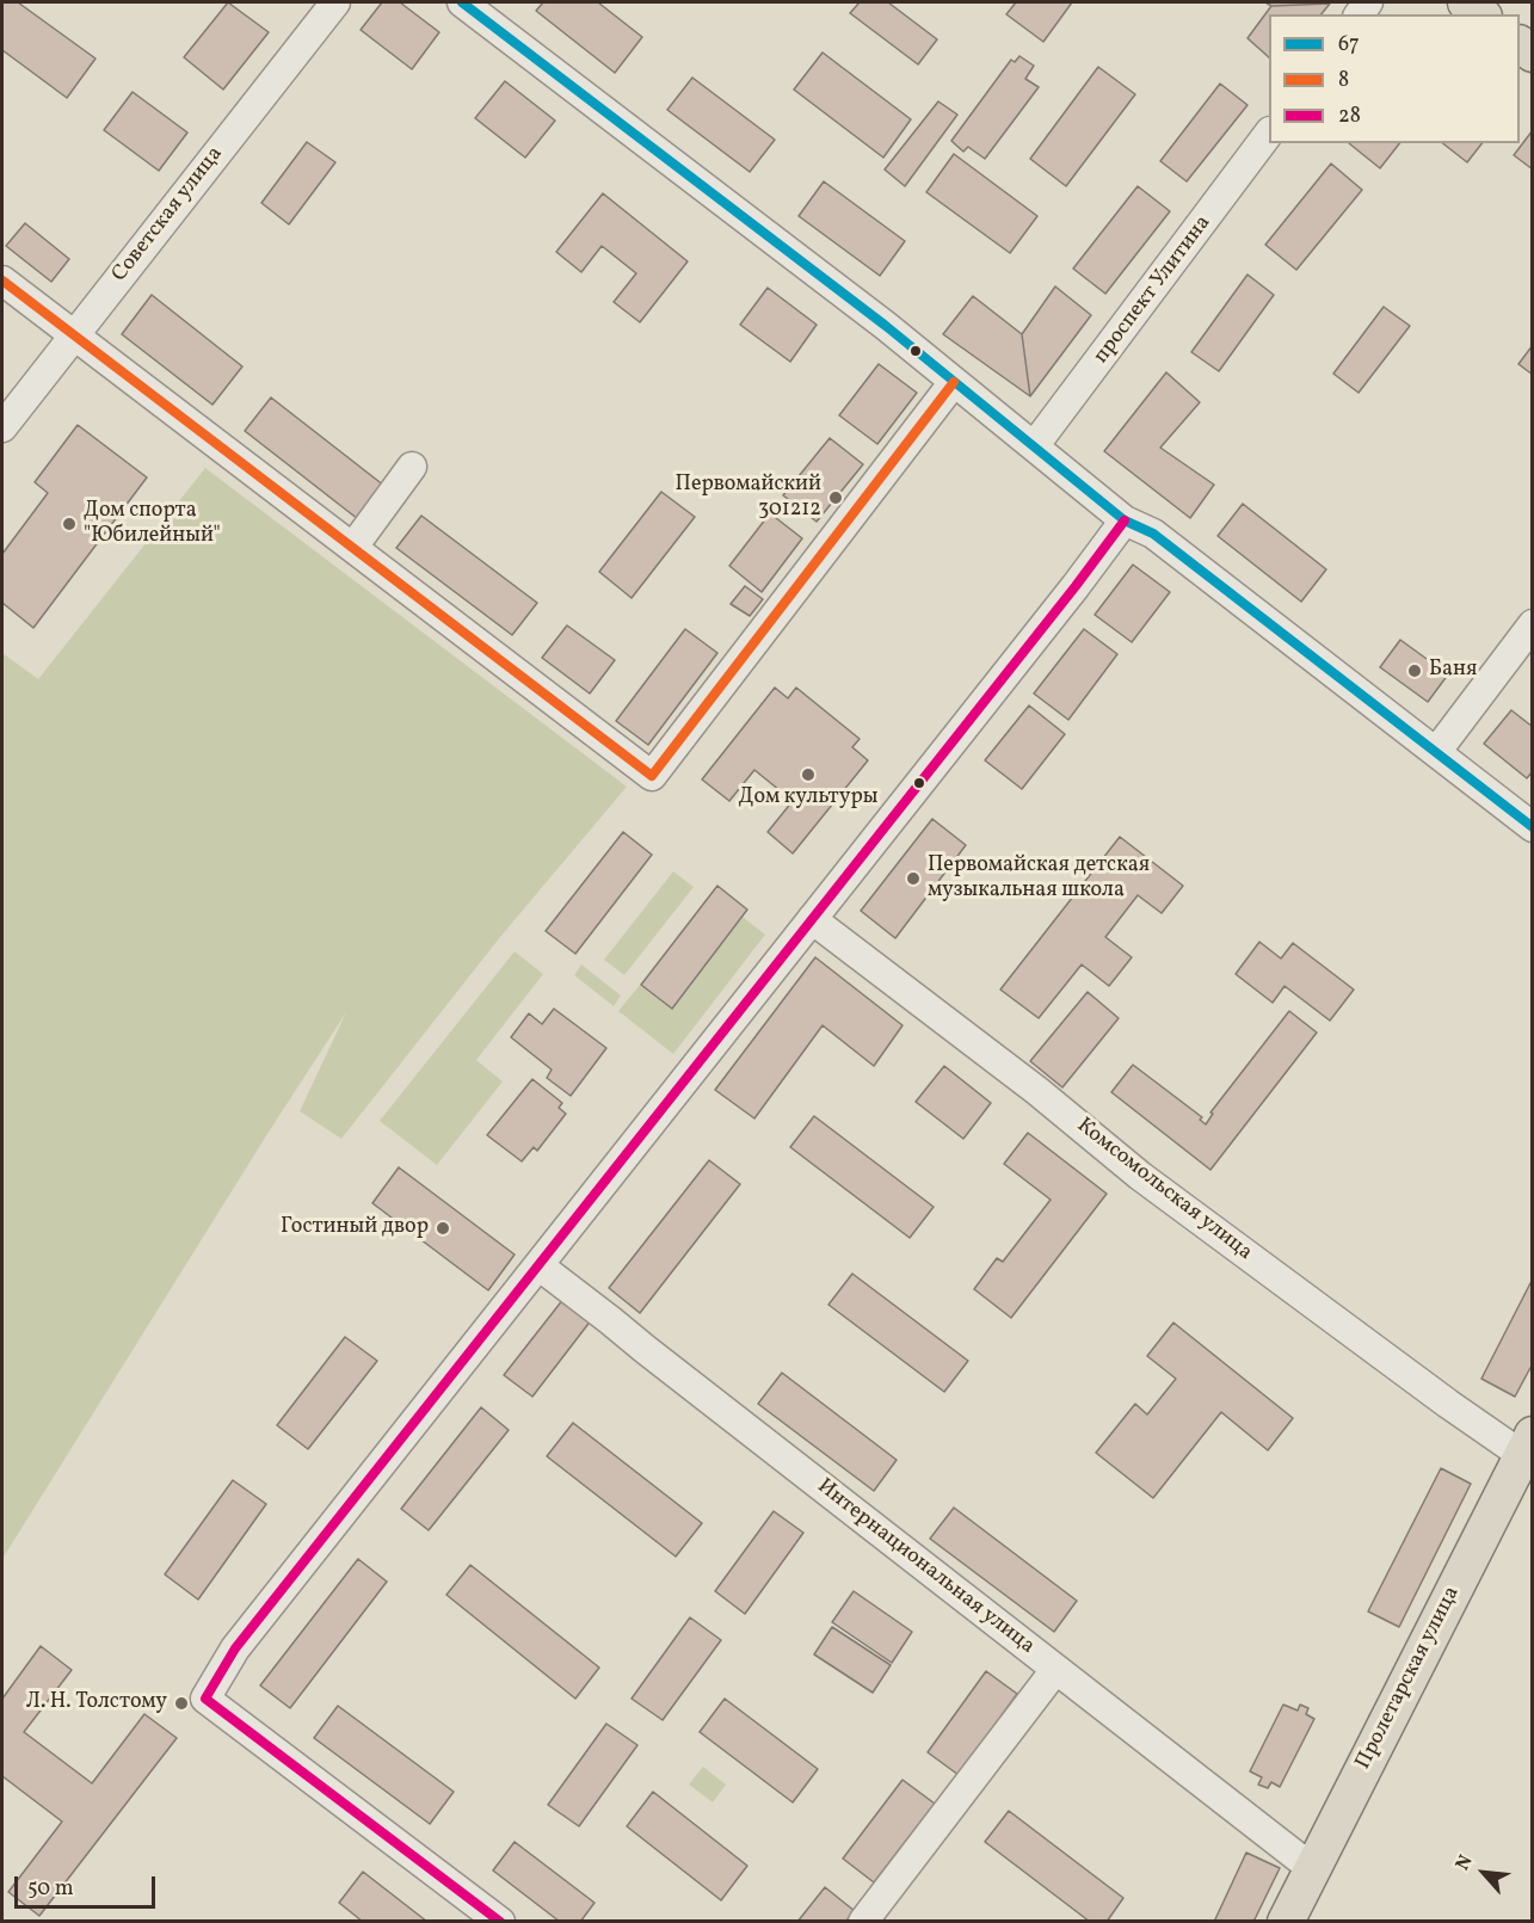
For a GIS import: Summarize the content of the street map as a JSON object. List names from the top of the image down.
{
  "streets": {
    "main road": ["Пролетарская улица"],
    "street": [
      "Советская улица",
      "проспект Улитина",
      "Комсомольская улица",
      "Интернациональная улица"
    ]
  },
  "crossings": [
    ["Комсомольская улица", "Пролетарская улица"],
    ["Интернациональная улица", "Пролетарская улица"]
  ],
  "places": [
    "Первомайский 301212",
    "Дом спорта \"Юбилейный\"",
    "Баня",
    "Дом культуры",
    "Первомайская детская музыкальная школа",
    "Гостиный двор",
    "Л. Н. Толстому"
  ],
  "lines": ["transit line 67", "transit line 8", "transit line 28"],
  "legend": ["67", "8", "28"],
  "scale_bar": "50 m",
  "north": "top left"
}
